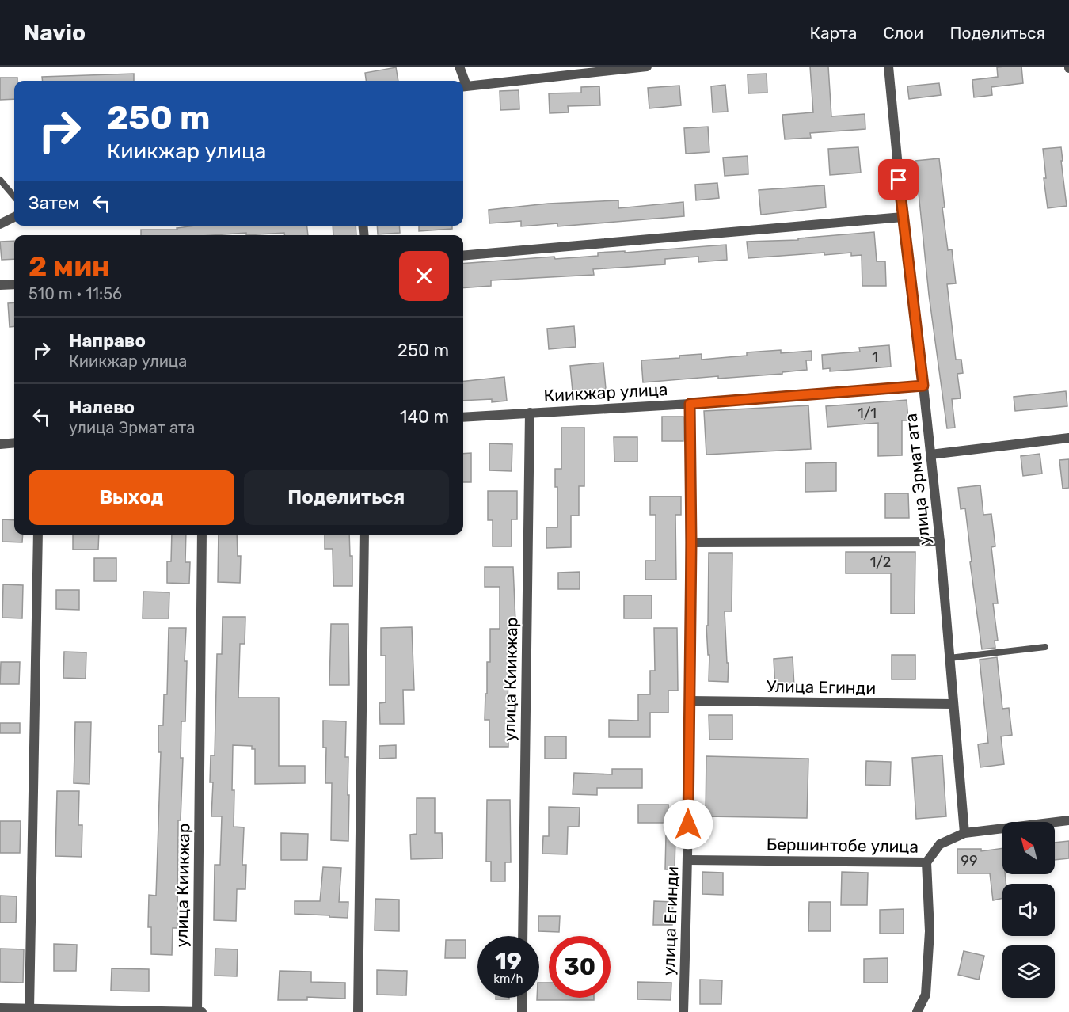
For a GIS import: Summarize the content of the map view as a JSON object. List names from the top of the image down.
{
  "streets": {
    "street": [
      "Киикжар улица",
      "улица Эрмат ата",
      "улица Киикжар",
      "Улица Егинди",
      "Бершинтобе улица",
      "улица Егинди"
    ]
  },
  "crossings": [
    ["Киикжар улица", "улица Эрмат ата"],
    ["Киикжар улица", "улица Киикжар"],
    ["Киикжар улица", "улица Егинди"],
    ["улица Эрмат ата", "Улица Егинди"],
    ["улица Эрмат ата", "Бершинтобе улица"],
    ["Улица Егинди", "улица Егинди"],
    ["Бершинтобе улица", "улица Егинди"]
  ],
  "house_numbers": [
    "1",
    "1/1",
    "1/2",
    "99"
  ],
  "north": "top left",
  "page": {
    "header": "Navio",
    "nav": ["Карта", "Слои", "Поделиться"],
    "turn": ["250 m", "Киикжар улица"],
    "then": "Затем",
    "heading": ["2 мин", "510 m · 11:56"],
    "list": [
      {
        "name": "Направо",
        "note": "Киикжар улица",
        "value": "250 m"
      },
      {
        "name": "Налево",
        "note": "улица Эрмат ата",
        "value": "140 m"
      }
    ],
    "buttons": ["Выход", "Поделиться"],
    "speed": "19 km/h",
    "limit": "30"
  }
}
